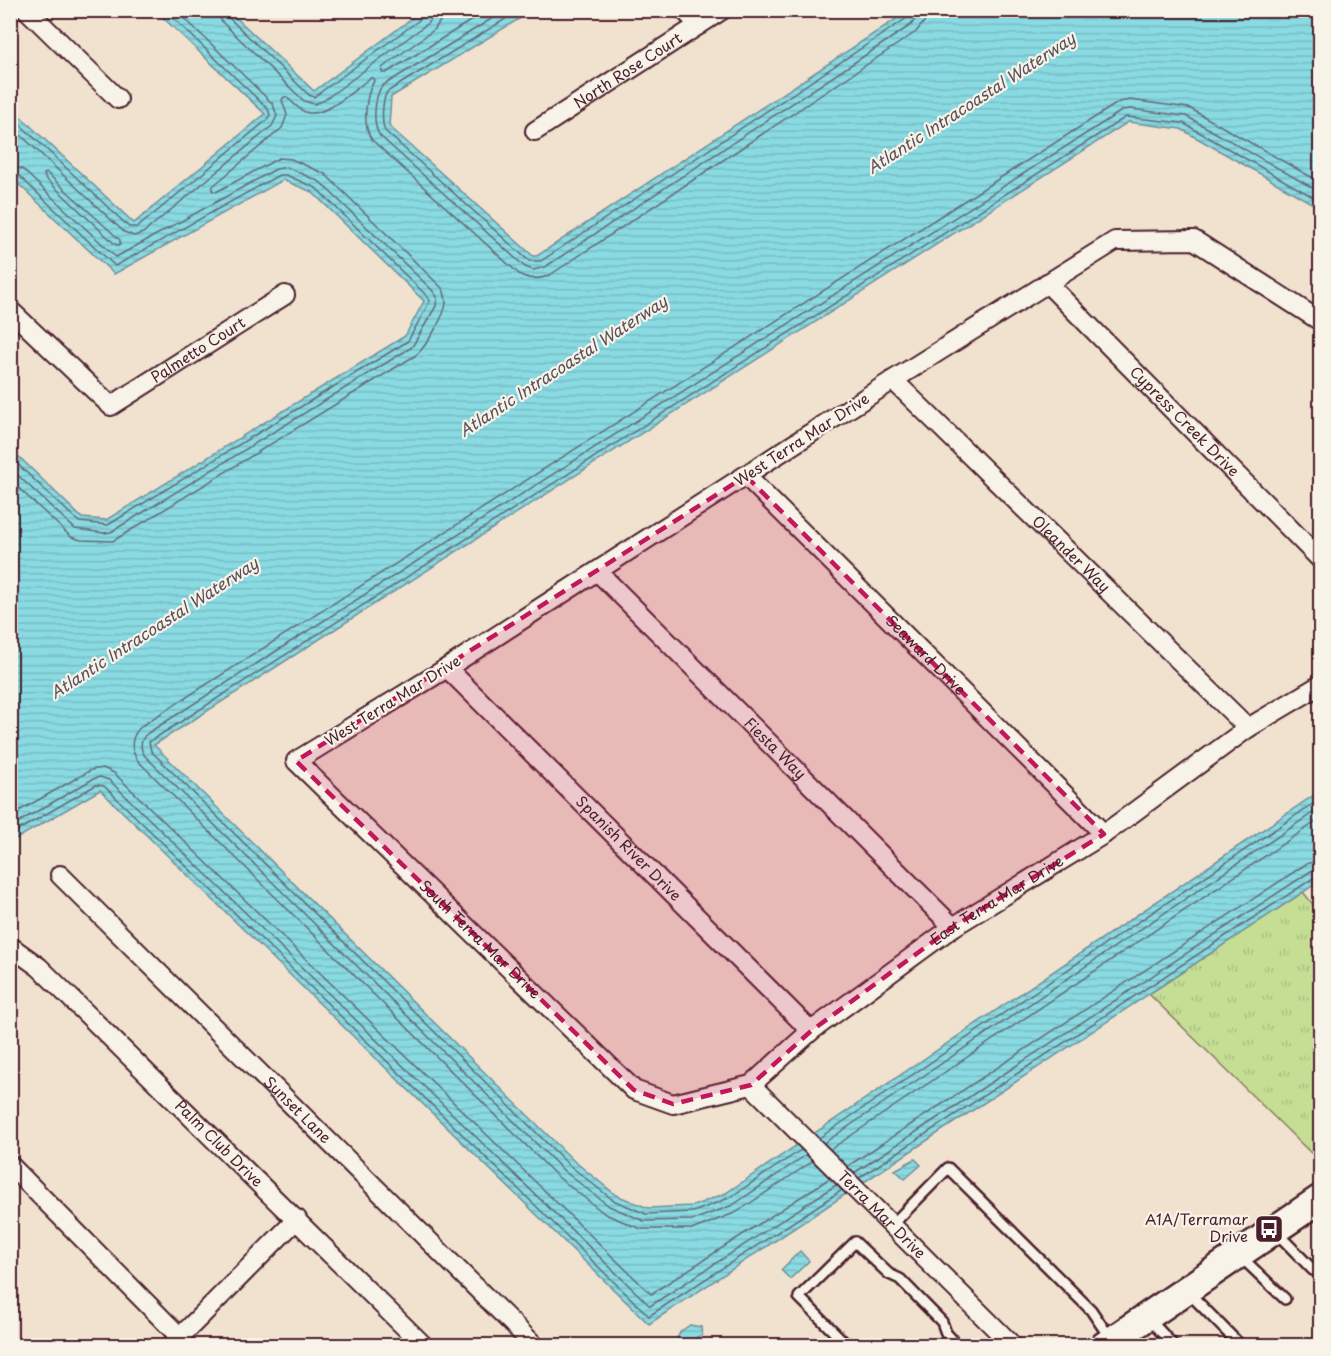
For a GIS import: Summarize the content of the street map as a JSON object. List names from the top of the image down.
{
  "streets": {
    "street": [
      "North Rose Court",
      "Palmetto Court",
      "Cypress Creek Drive",
      "West Terra Mar Drive",
      "Oleander Way",
      "Seaward Drive",
      "Fiesta Way",
      "Spanish River Drive",
      "East Terra Mar Drive",
      "South Terra Mar Drive",
      "Sunset Lane",
      "Palm Club Drive",
      "Terra Mar Drive"
    ]
  },
  "crossings": [
    ["Cypress Creek Drive", "West Terra Mar Drive"],
    ["West Terra Mar Drive", "Oleander Way"],
    ["West Terra Mar Drive", "Seaward Drive"],
    ["West Terra Mar Drive", "Fiesta Way"],
    ["West Terra Mar Drive", "Spanish River Drive"],
    ["West Terra Mar Drive", "South Terra Mar Drive"],
    ["Oleander Way", "East Terra Mar Drive"],
    ["Seaward Drive", "East Terra Mar Drive"],
    ["Fiesta Way", "East Terra Mar Drive"],
    ["Spanish River Drive", "East Terra Mar Drive"],
    ["East Terra Mar Drive", "South Terra Mar Drive"],
    ["East Terra Mar Drive", "Terra Mar Drive"]
  ],
  "water": ["Atlantic Intracoastal Waterway"],
  "places": {
    "bus stop": ["A1A/Terramar Drive"]
  }
}
